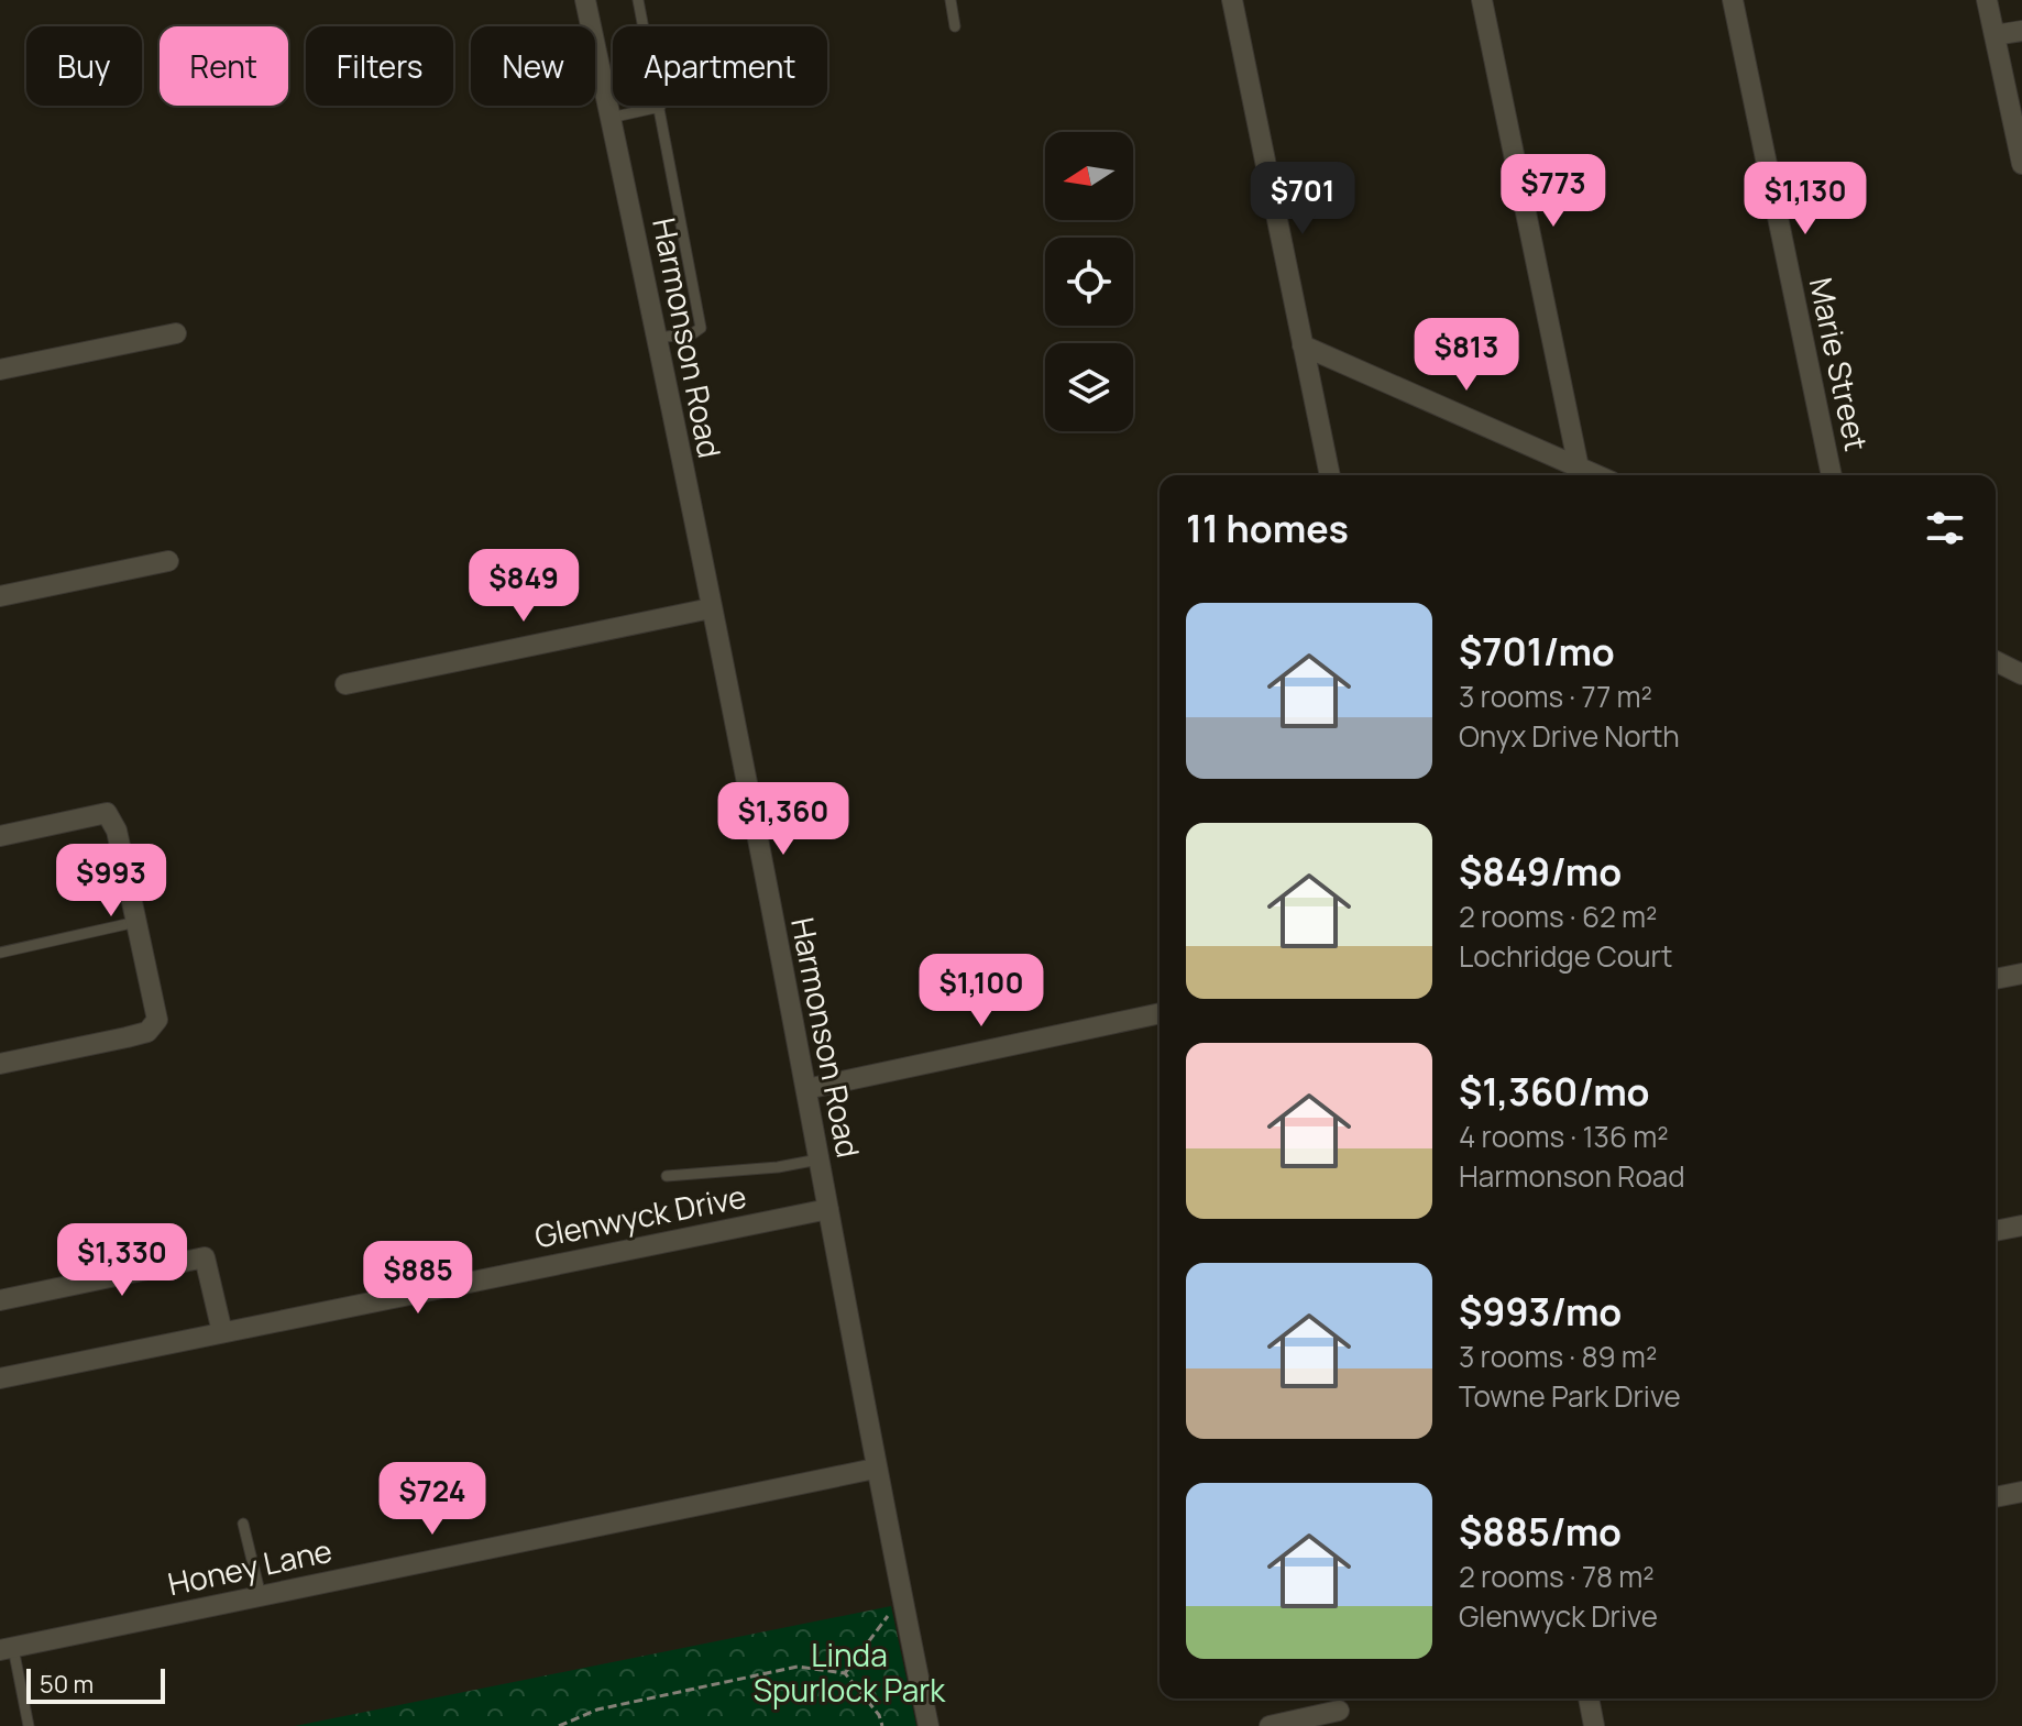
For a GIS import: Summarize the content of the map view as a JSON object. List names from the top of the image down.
{
  "streets": {
    "street": [
      "Harmonson Road",
      "Marie Street",
      "Glenwyck Drive",
      "Honey Lane"
    ]
  },
  "crossings": [
    ["Harmonson Road", "Glenwyck Drive"],
    ["Harmonson Road", "Honey Lane"]
  ],
  "parks": ["Linda Spurlock Park"],
  "scale_bar": "50 m",
  "north": "left",
  "page": {
    "chip": [
      "Buy",
      "Rent",
      "Filters",
      "New",
      "Apartment"
    ],
    "price": [
      "$773",
      "$701",
      "$1,130",
      "$813",
      "$849",
      "$1,360",
      "$993",
      "$1,100",
      "$1,330",
      "$885",
      "$724"
    ],
    "heading": "11 homes",
    "list": [
      {
        "name": "$701/mo",
        "note": "3 rooms · 77 m² · Onyx Drive North"
      },
      {
        "name": "$849/mo",
        "note": "2 rooms · 62 m² · Lochridge Court"
      },
      {
        "name": "$1,360/mo",
        "note": "4 rooms · 136 m² · Harmonson Road"
      },
      {
        "name": "$993/mo",
        "note": "3 rooms · 89 m² · Towne Park Drive"
      },
      {
        "name": "$885/mo",
        "note": "2 rooms · 78 m² · Glenwyck Drive"
      }
    ],
    "scale": "50 m"
  }
}
